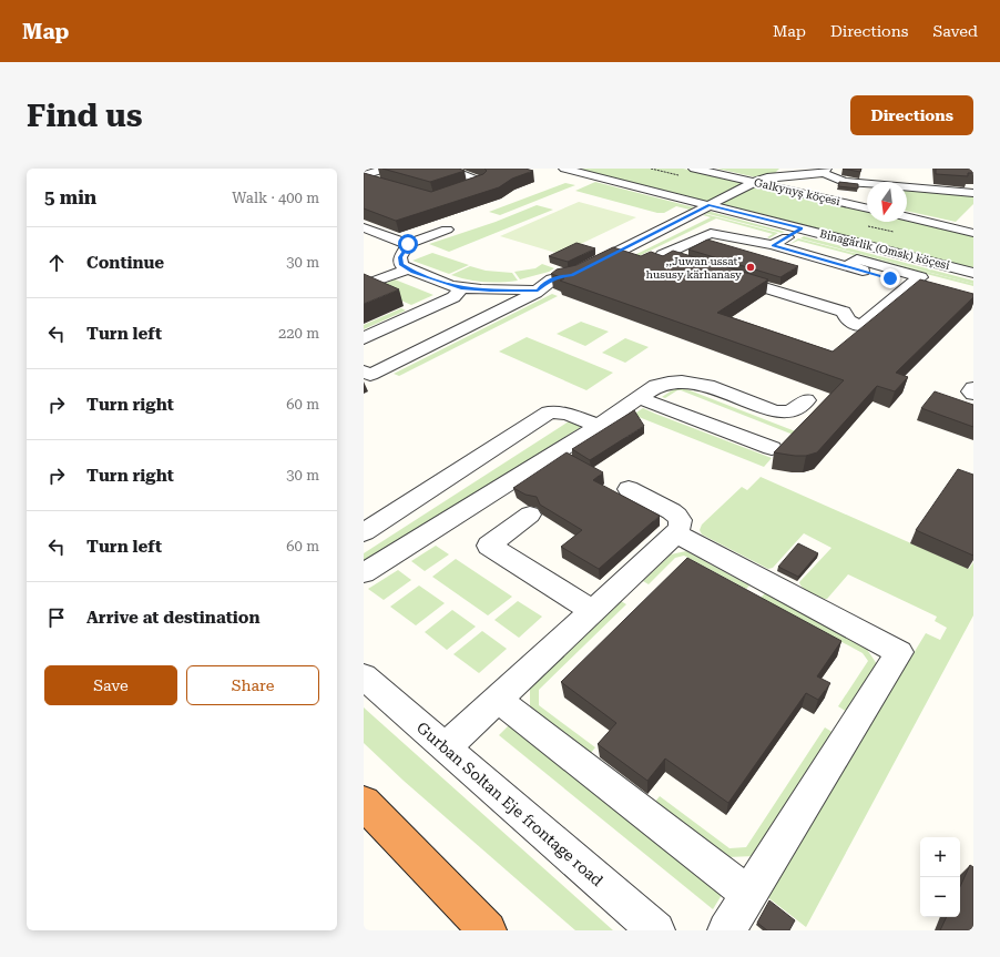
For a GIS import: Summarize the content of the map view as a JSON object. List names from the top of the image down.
{
  "streets": {
    "street": ["Galkynyş köçesi", "Binagärlik (Omsk) köçesi", "Gurban Soltan Eje frontage road"]
  },
  "places": [",,Juwan ussat\" hususy kärhanasy"],
  "north": "bottom",
  "page": {
    "header": "Map",
    "nav": ["Map", "Directions", "Saved"],
    "buttons": [
      "Directions",
      ["Save", "Share"]
    ],
    "title": "Find us",
    "heading": ["5 min", "Walk · 400 m"],
    "list": [
      ["Continue", "30 m"],
      ["Turn left", "220 m"],
      ["Turn right", "60 m"],
      ["Turn right", "30 m"],
      ["Turn left", "60 m"],
      "Arrive at destination"
    ],
    "map_buttons": ["+", "−"]
  }
}
